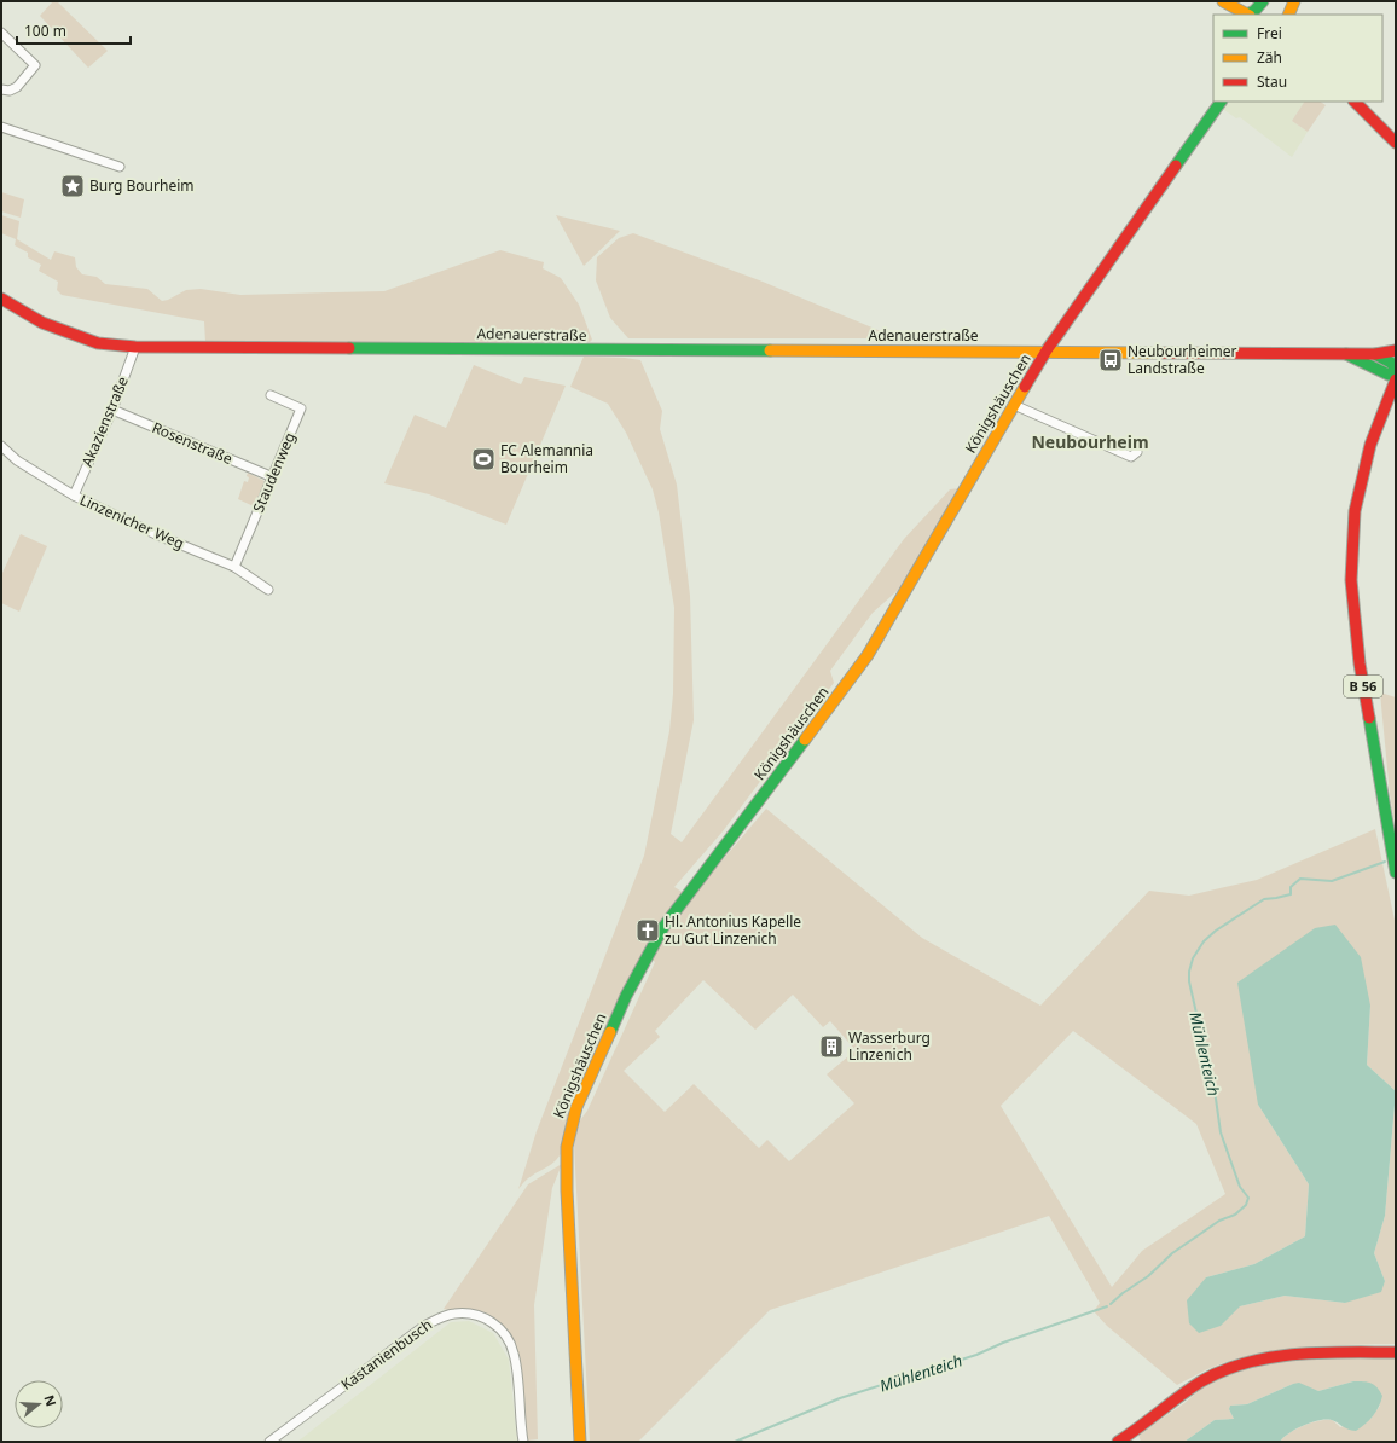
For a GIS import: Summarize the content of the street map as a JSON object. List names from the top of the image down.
{
  "streets": {
    "street": [
      "Adenauerstraße",
      "Königshäuschen",
      "Akazienstraße",
      "Rosenstraße",
      "Staudenweg",
      "Linzenicher Weg",
      "B 56",
      "Kastanienbusch"
    ]
  },
  "crossings": [
    ["Adenauerstraße", "Königshäuschen"],
    ["Adenauerstraße", "Akazienstraße"],
    ["Akazienstraße", "Rosenstraße"],
    ["Akazienstraße", "Linzenicher Weg"],
    ["Rosenstraße", "Staudenweg"],
    ["Staudenweg", "Linzenicher Weg"]
  ],
  "districts": ["Neubourheim"],
  "water": ["Mühlenteich"],
  "places": {
    "place": ["Burg Bourheim"],
    "bus stop": ["Neubourheimer Landstraße"],
    "sports": ["FC Alemannia Bourheim"],
    "church": ["Hl. Antonius Kapelle zu Gut Linzenich"],
    "building": ["Wasserburg Linzenich"]
  },
  "legend": ["Frei", "Zäh", "Stau"],
  "scale_bar": "100 m",
  "north": "right"
}
